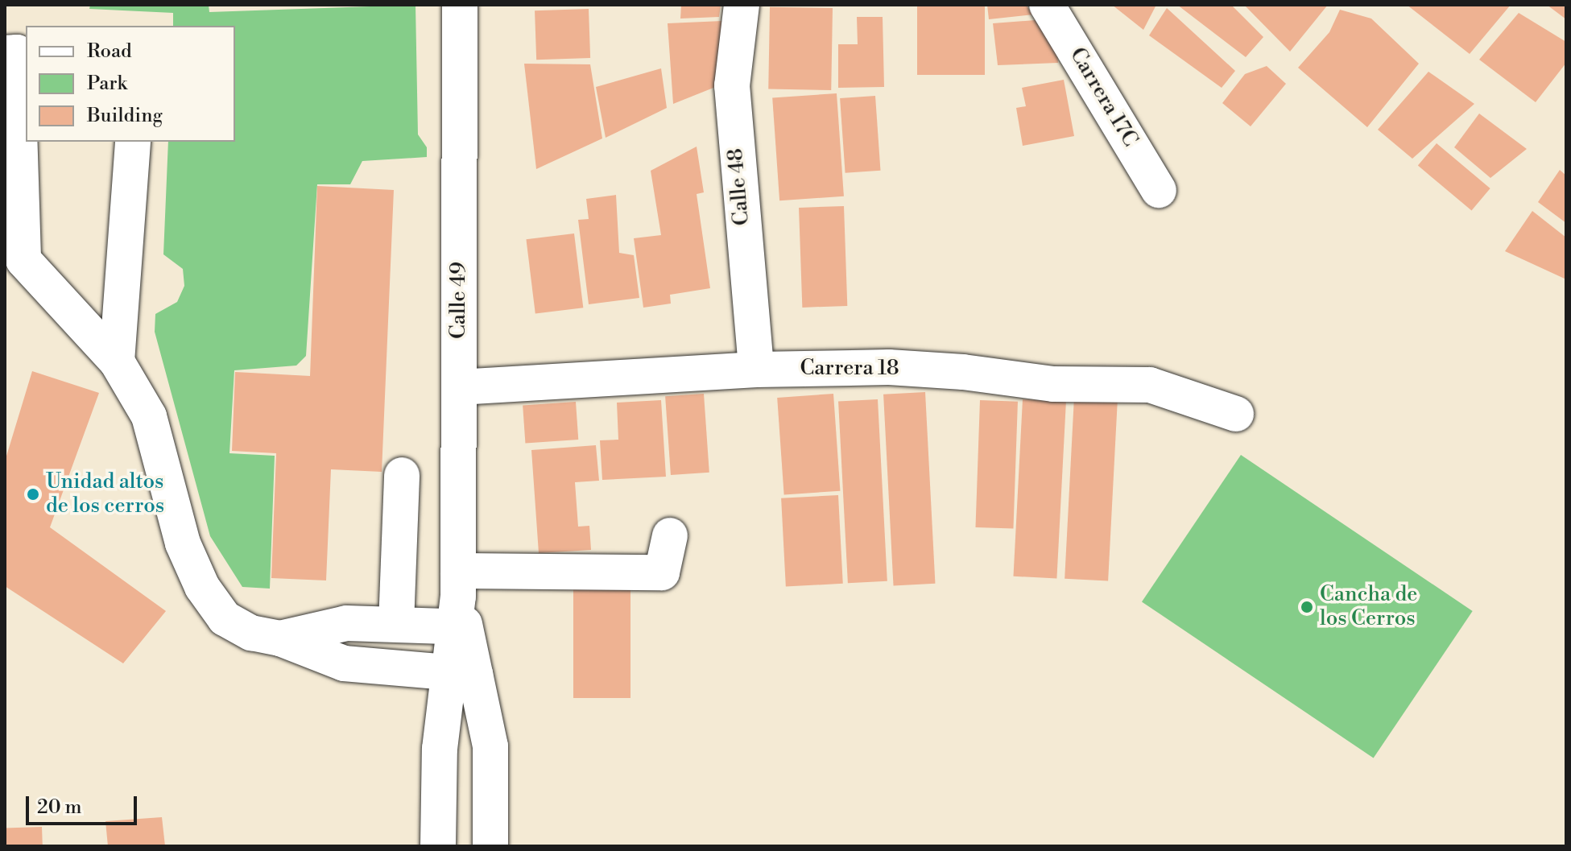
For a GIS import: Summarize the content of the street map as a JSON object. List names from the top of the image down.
{
  "streets": {
    "street": [
      "Carrera 17C",
      "Calle 48",
      "Calle 49",
      "Carrera 18"
    ]
  },
  "crossings": [
    ["Calle 48", "Carrera 18"],
    ["Calle 49", "Carrera 18"]
  ],
  "places": ["Unidad altos de los cerros", "Cancha de los Cerros"],
  "legend": ["Road", "Park", "Building"],
  "scale_bar": "20 m"
}
